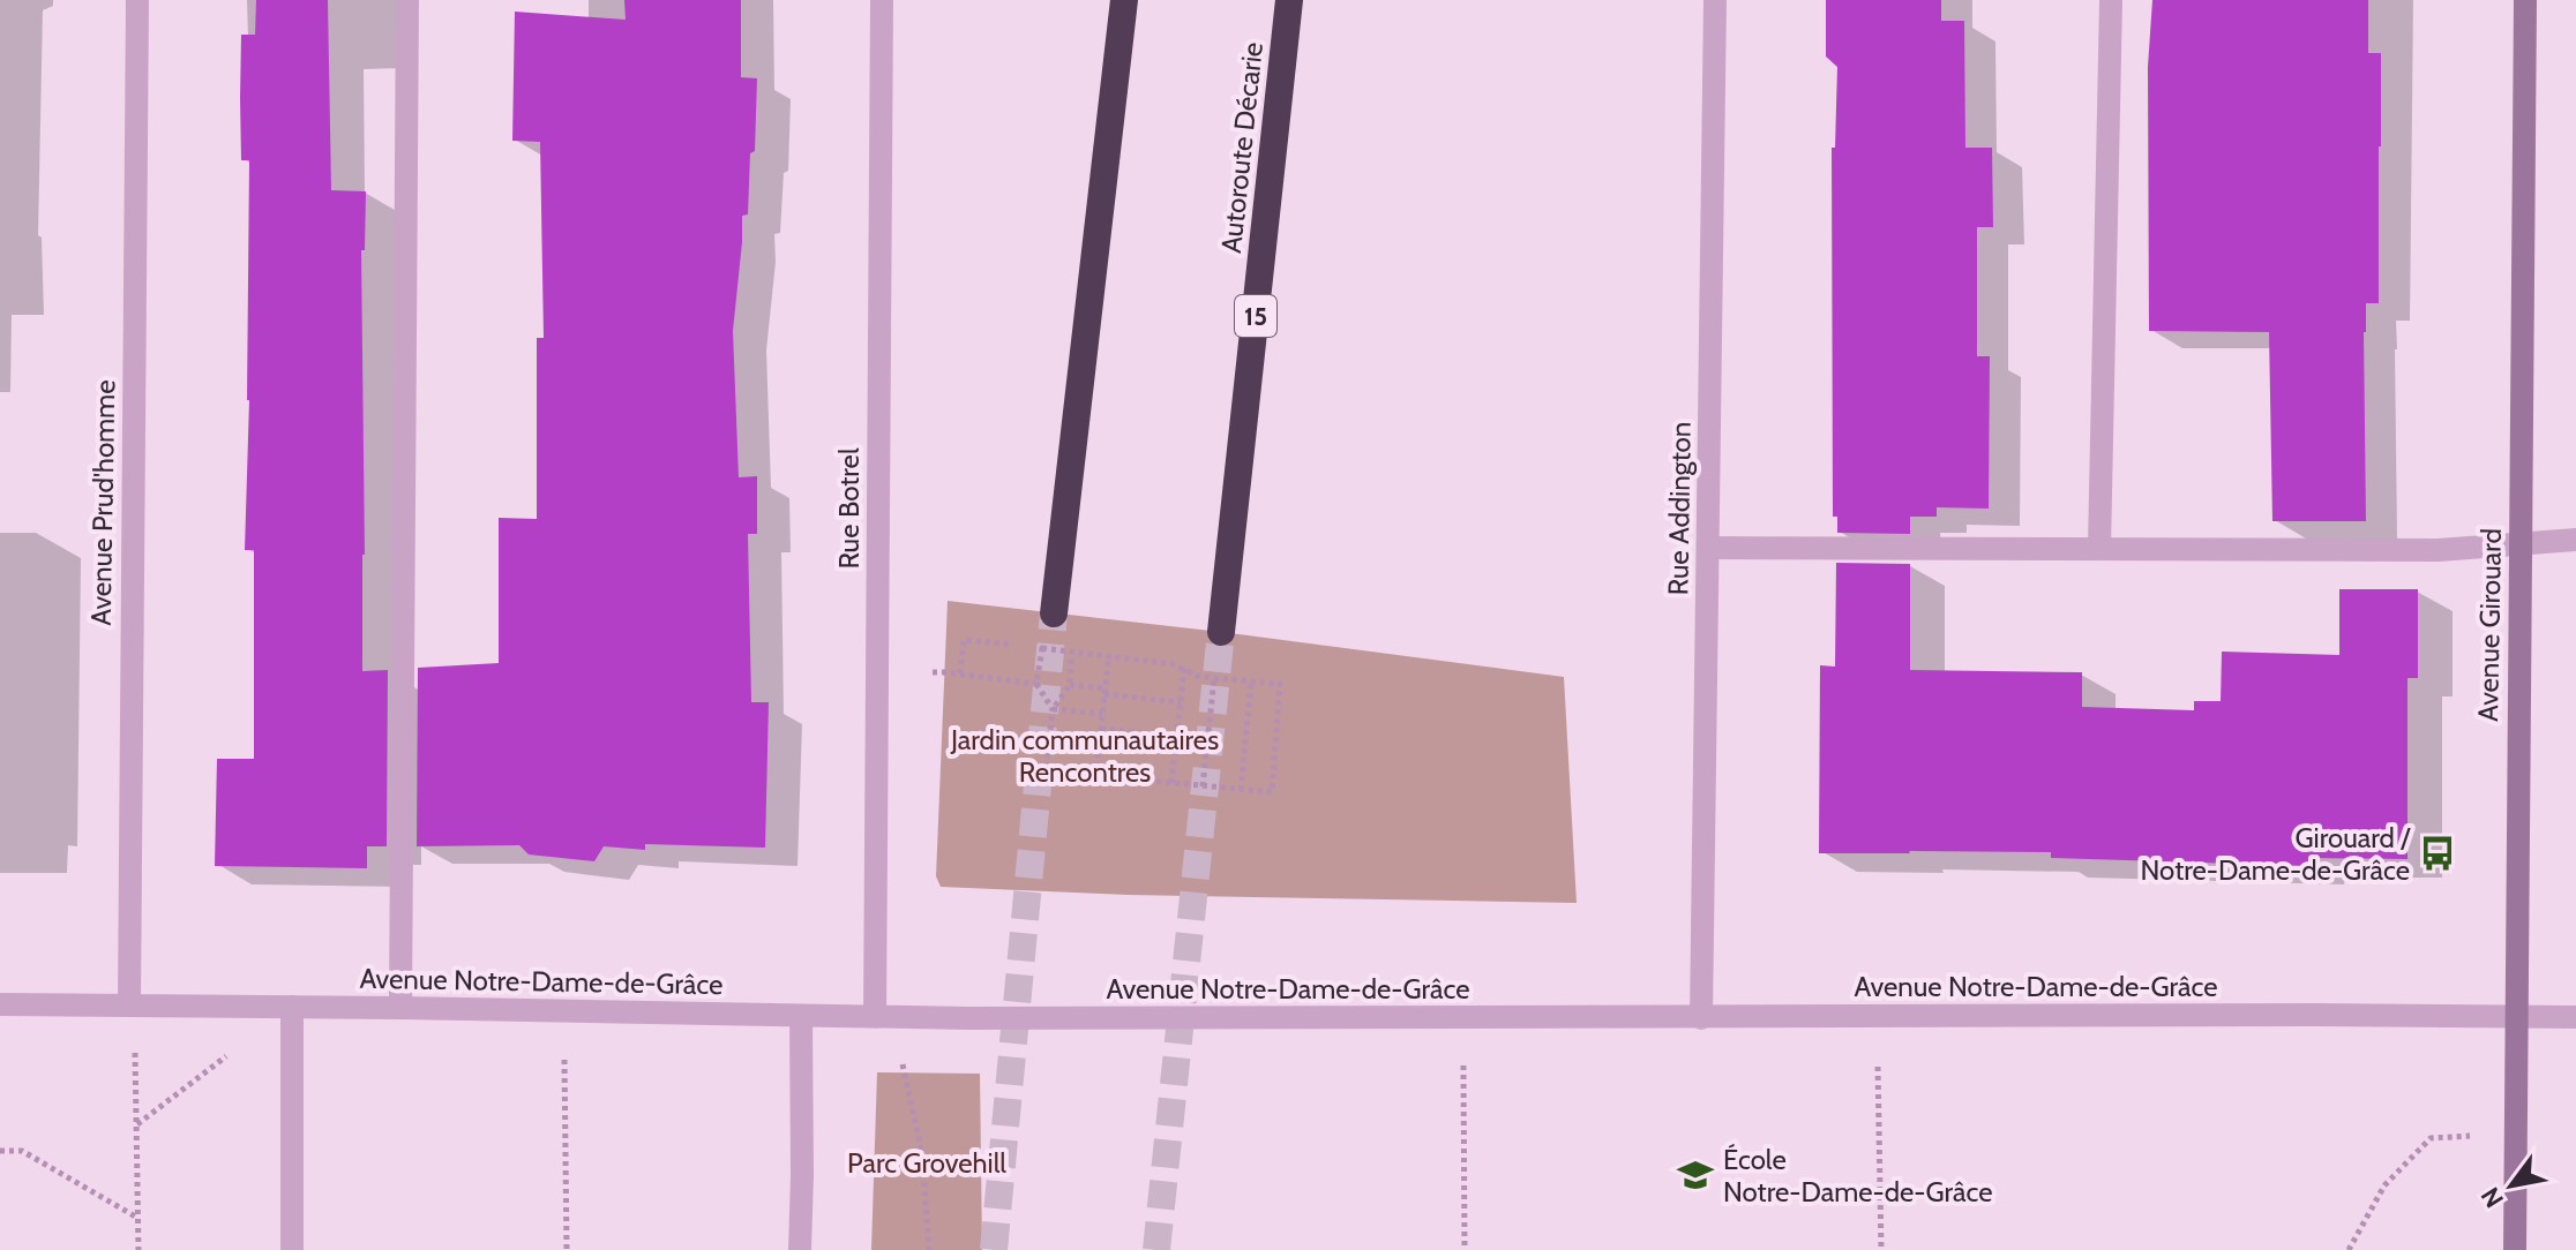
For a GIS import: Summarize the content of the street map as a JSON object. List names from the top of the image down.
{
  "streets": {
    "highway": ["Autoroute Décarie", "15"],
    "street": [
      "Avenue Prud'homme",
      "Rue Botrel",
      "Rue Addington",
      "Avenue Girouard",
      "Avenue Notre-Dame-de-Grâce"
    ]
  },
  "crossings": [
    ["Avenue Prud'homme", "Avenue Notre-Dame-de-Grâce"],
    ["Rue Botrel", "Avenue Notre-Dame-de-Grâce"],
    ["Rue Addington", "Avenue Notre-Dame-de-Grâce"],
    ["Avenue Girouard", "Avenue Notre-Dame-de-Grâce"]
  ],
  "parks": ["Jardin communautaires Rencontres", "Parc Grovehill"],
  "places": {
    "bus stop": ["Girouard / Notre-Dame-de-Grâce"],
    "school or university": ["École Notre-Dame-de-Grâce"]
  },
  "north": "bottom left"
}
